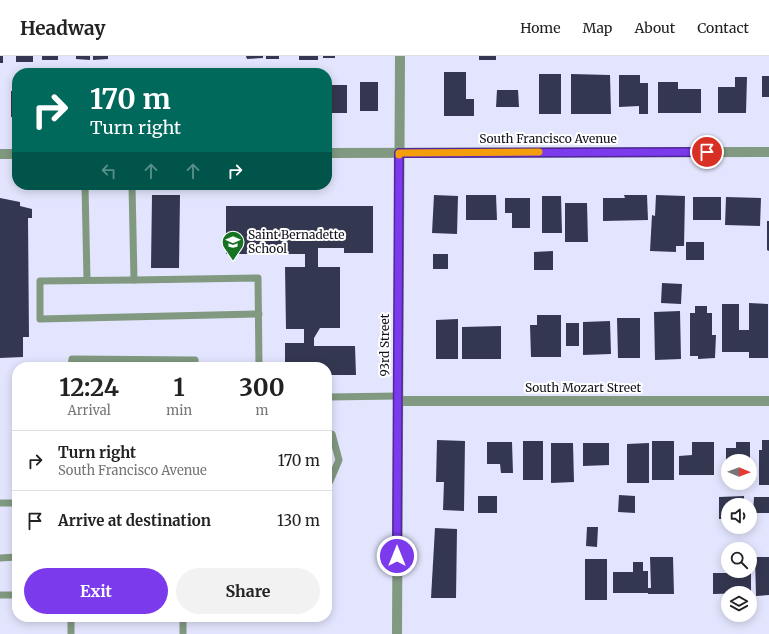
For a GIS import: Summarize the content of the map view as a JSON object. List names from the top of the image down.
{
  "streets": {
    "street": ["South Francisco Avenue", "93rd Street", "South Mozart Street"]
  },
  "crossings": [
    ["South Francisco Avenue", "93rd Street"],
    ["93rd Street", "South Mozart Street"]
  ],
  "places": {
    "school or university": ["Saint Bernadette School"]
  },
  "north": "right",
  "page": {
    "header": "Headway",
    "nav": [
      "Home",
      "Map",
      "About",
      "Contact"
    ],
    "turn": ["170 m", "Turn right"],
    "eta": [
      "12:24",
      "Arrival",
      "1",
      "min",
      "300",
      "m"
    ],
    "list": [
      {
        "name": "Turn right",
        "note": "South Francisco Avenue",
        "value": "170 m"
      },
      {
        "name": "Arrive at destination",
        "value": "130 m"
      }
    ],
    "buttons": ["Exit", "Share"]
  }
}
